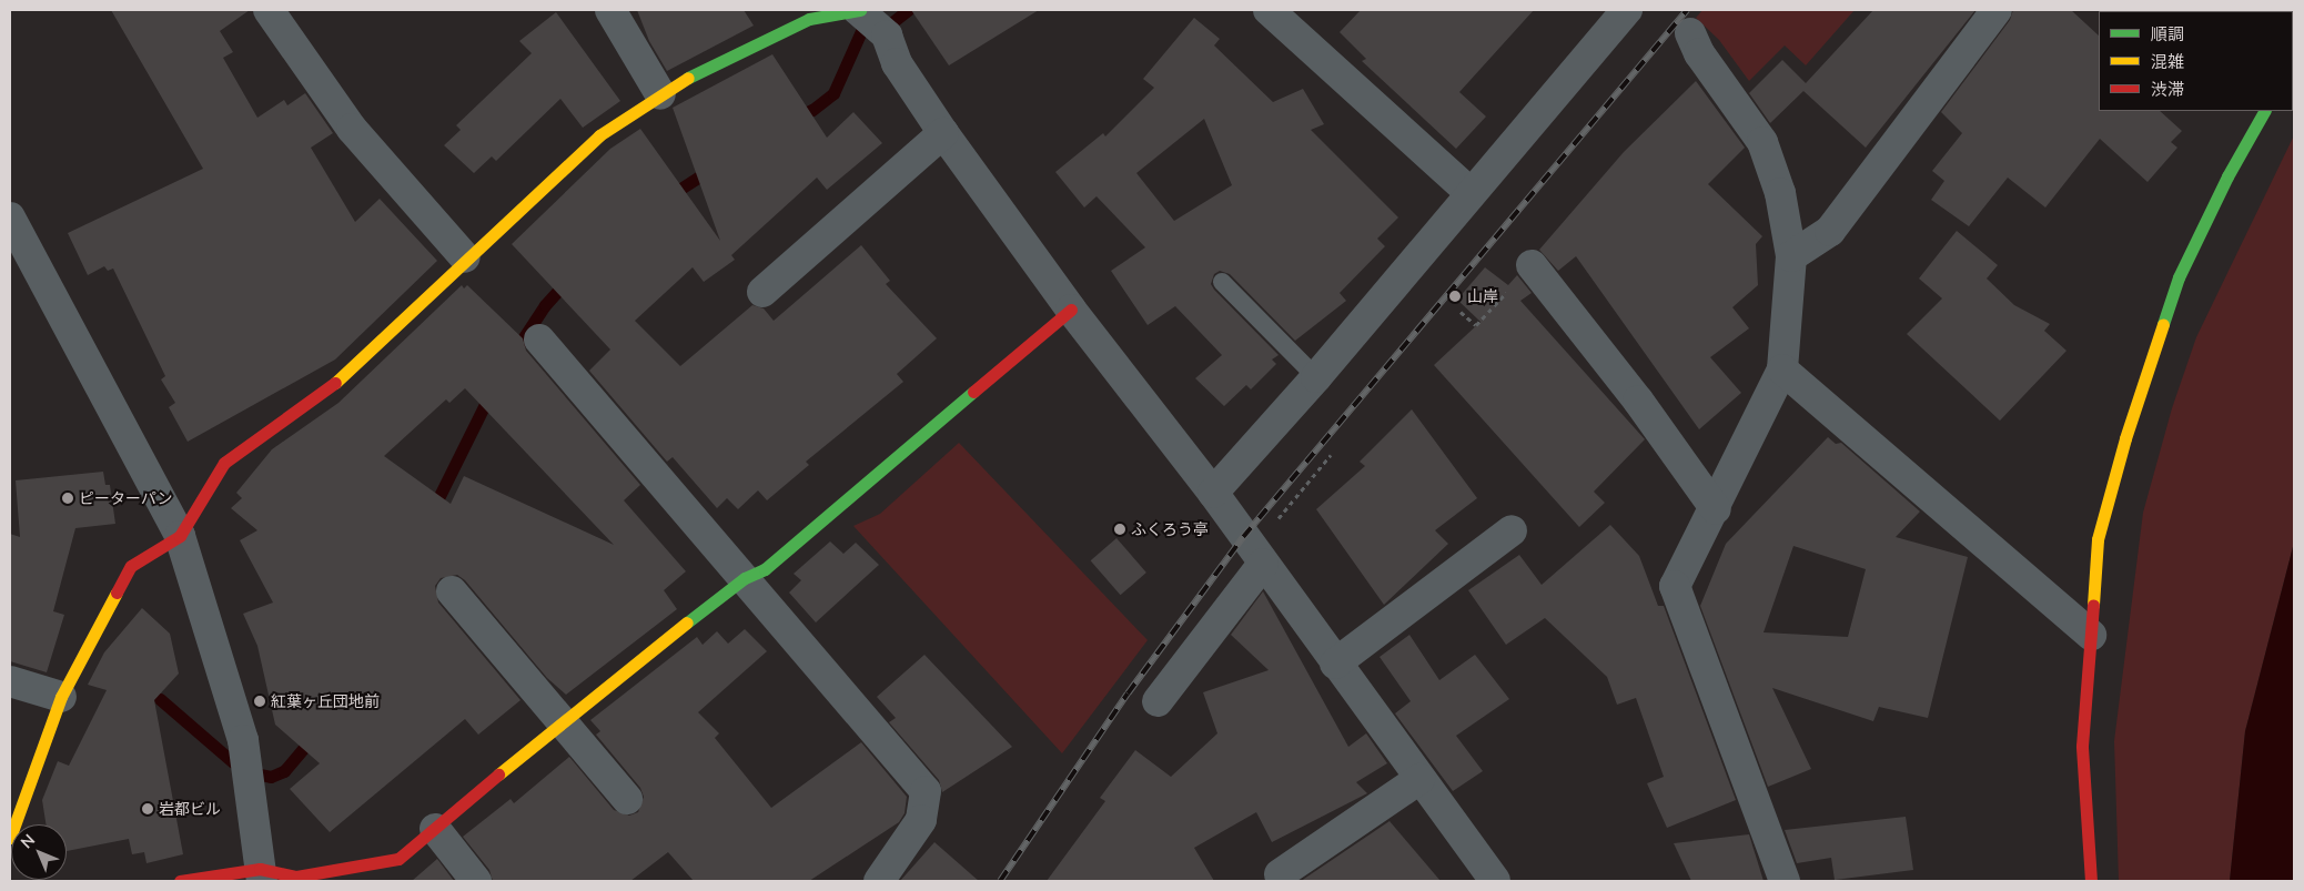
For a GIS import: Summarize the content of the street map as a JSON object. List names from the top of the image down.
{
  "places": [
    "山岸",
    "ピーターパン",
    "ふくろう亭",
    "紅葉ヶ丘団地前",
    "岩都ビル"
  ],
  "legend": ["順調", "混雑", "渋滞"],
  "north": "top left"
}
